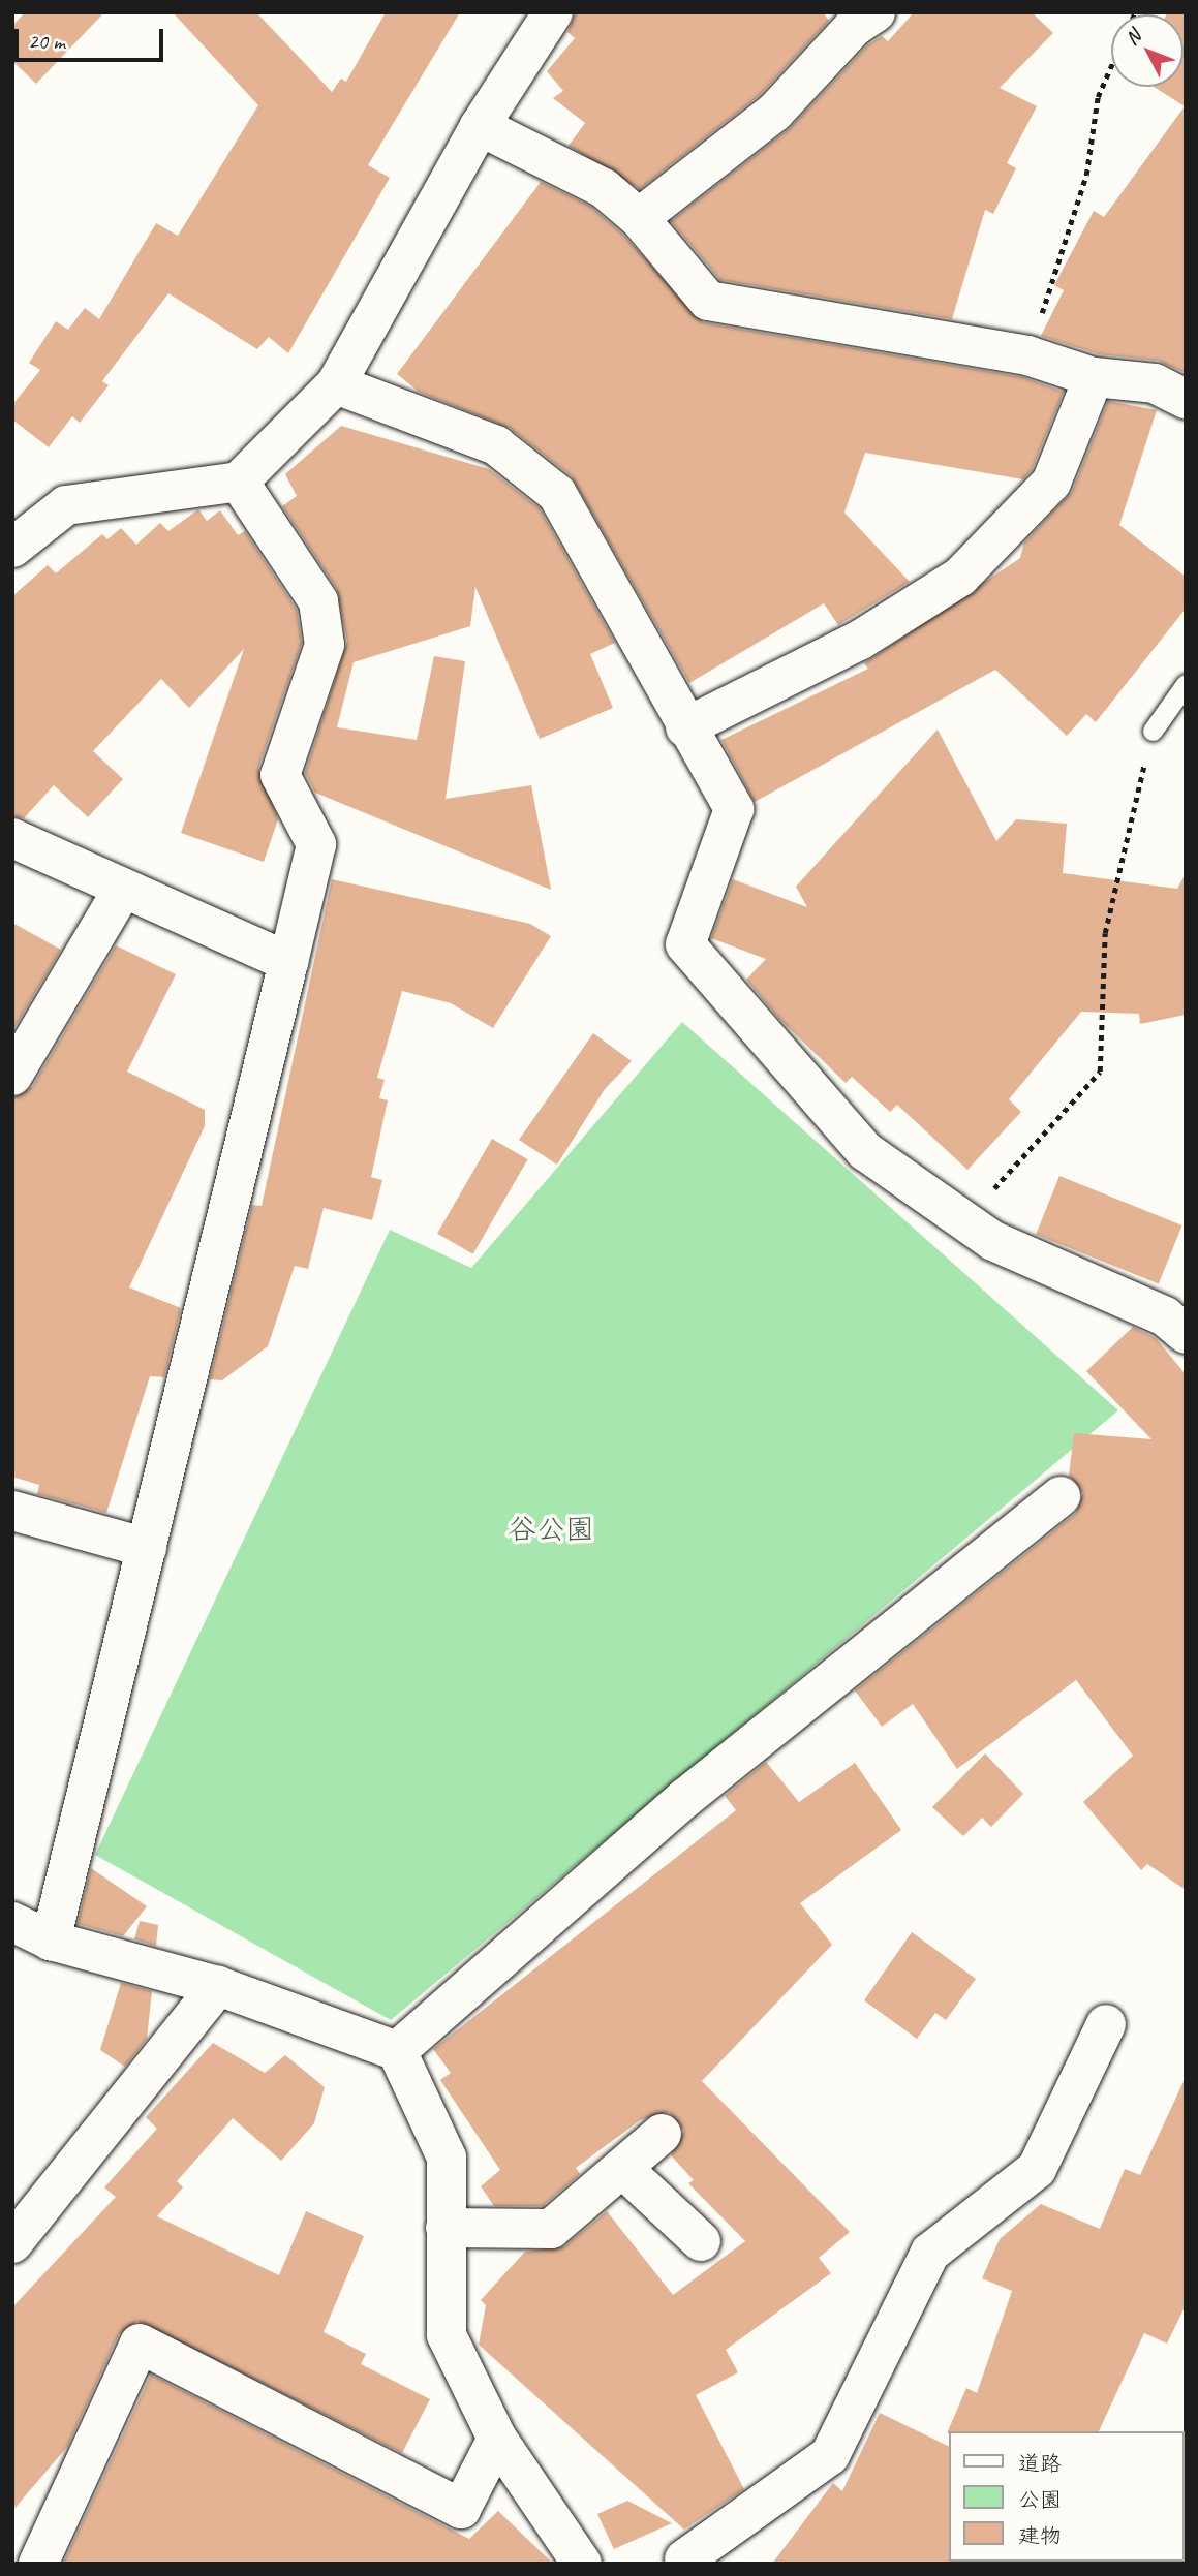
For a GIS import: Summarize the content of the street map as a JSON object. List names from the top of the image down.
{
  "parks": ["谷公園"],
  "legend": ["道路", "公園", "建物"],
  "scale_bar": "20 m",
  "north": "top left"
}
